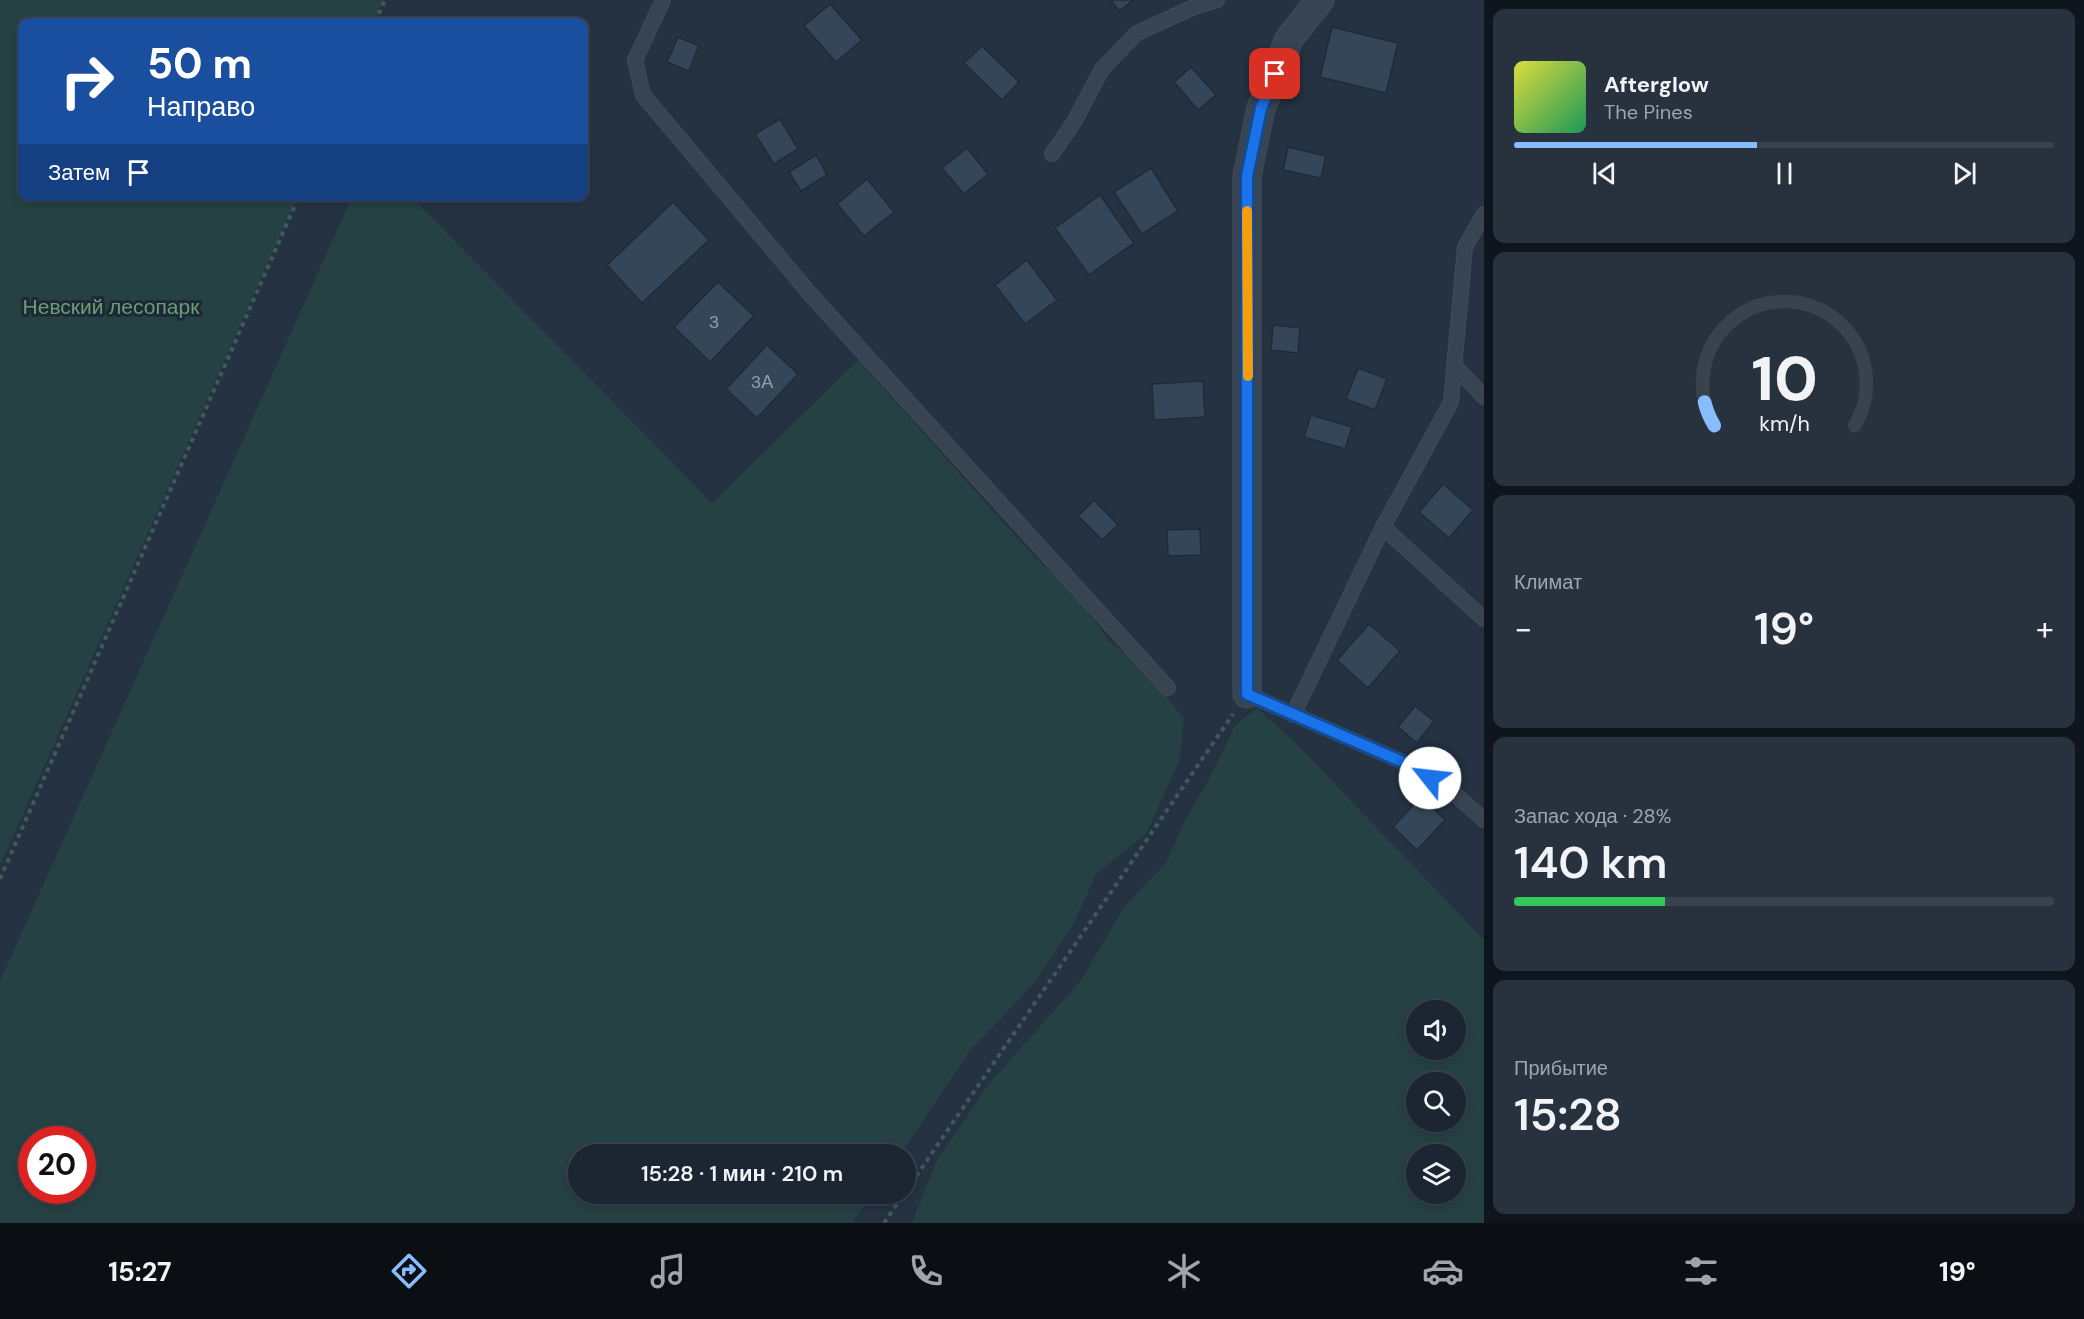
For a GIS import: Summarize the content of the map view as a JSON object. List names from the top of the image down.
{
  "parks": ["Невский лесопарк"],
  "house_numbers": ["3", "3А"],
  "page": {
    "turn": ["50 m", "Направо"],
    "song": ["Afterglow", "The Pines"],
    "then": "Затем",
    "tile": [
      "Климат",
      ["Запас хода · 28%", "140 km"],
      ["Прибытие", "15:28"]
    ],
    "heat": ["−", "19°", "+"],
    "limit": "20",
    "trip": "15:28 · 1 мин · 210 m",
    "tabs": ["15:27", "19°"],
    "gauge": ["10", "km/h"]
  }
}
